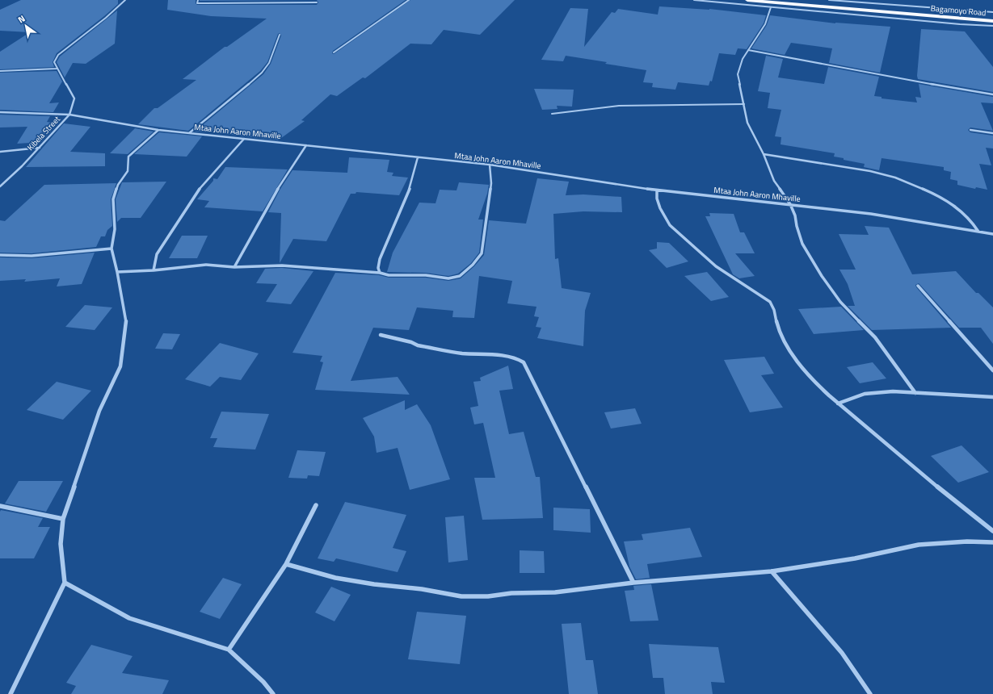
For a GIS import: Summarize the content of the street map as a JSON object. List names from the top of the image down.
{
  "streets": {
    "highway": ["Bagamoyo Road"],
    "street": ["Mtaa John Aaron Mhaville", "Kibela Street"]
  },
  "crossings": [
    ["Mtaa John Aaron Mhaville", "Kibela Street"]
  ],
  "north": "top left"
}
